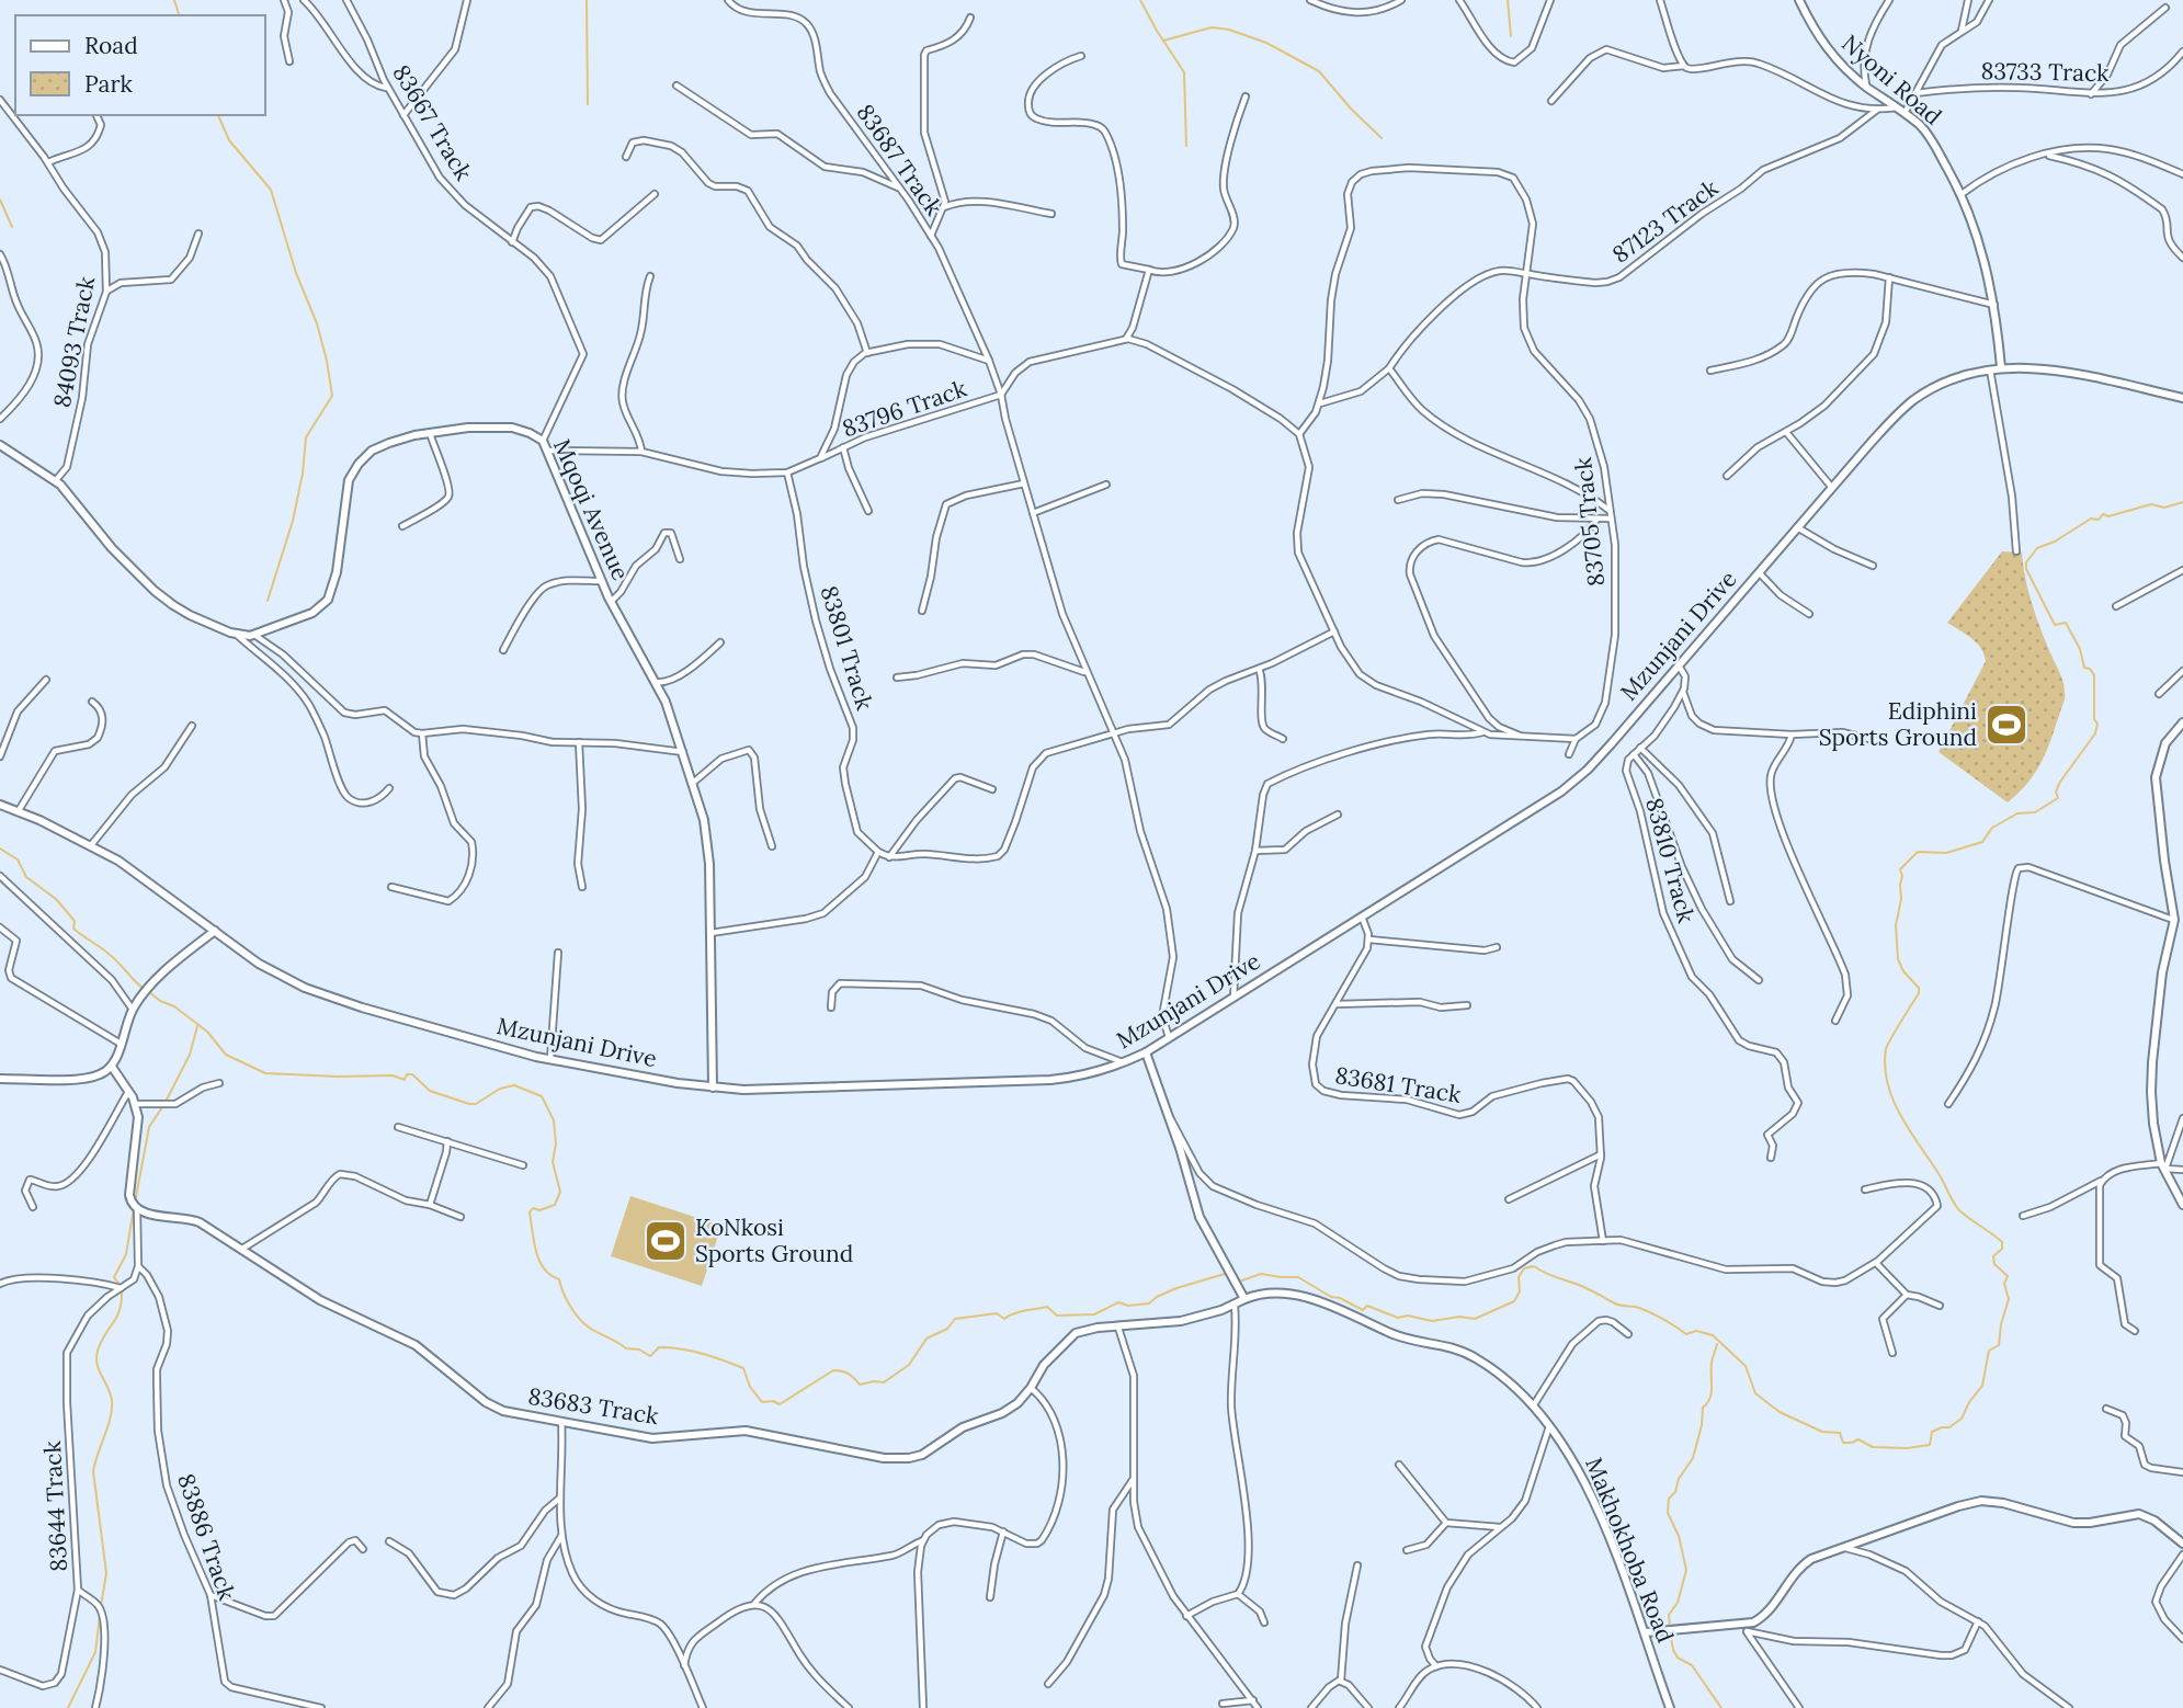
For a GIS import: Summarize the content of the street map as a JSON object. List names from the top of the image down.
{
  "streets": {
    "street": [
      "83733 Track",
      "Nyoni Road",
      "83667 Track",
      "83687 Track",
      "87123 Track",
      "84093 Track",
      "83796 Track",
      "Mqoqi Avenue",
      "83705 Track",
      "Mzunjani Drive",
      "83801 Track",
      "83810 Track",
      "83681 Track",
      "83683 Track",
      "83644 Track",
      "83886 Track",
      "Makhokhoba Road"
    ]
  },
  "crossings": [
    ["Nyoni Road", "Mzunjani Drive"],
    ["83667 Track", "Mqoqi Avenue"],
    ["83687 Track", "83796 Track"],
    ["83687 Track", "Mzunjani Drive"],
    ["87123 Track", "83705 Track"],
    ["84093 Track", "Mqoqi Avenue"],
    ["83796 Track", "83801 Track"],
    ["Mqoqi Avenue", "Mzunjani Drive"],
    ["83683 Track", "Makhokhoba Road"],
    ["83644 Track", "83886 Track"]
  ],
  "places": {
    "sports": ["Ediphini Sports Ground", "KoNkosi Sports Ground"]
  },
  "legend": ["Road", "Park"]
}
